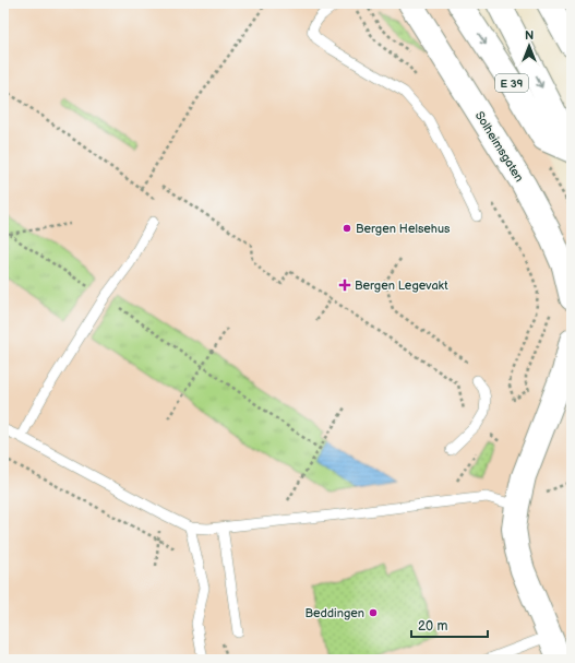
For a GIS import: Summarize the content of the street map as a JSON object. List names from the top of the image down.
{
  "streets": {
    "main road": ["E 39", "Solheimsgaten"]
  },
  "places": {
    "other": ["Bergen Helsehus", "Beddingen"],
    "health": ["Bergen Legevakt"]
  },
  "scale_bar": "20 m",
  "north": "top"
}
